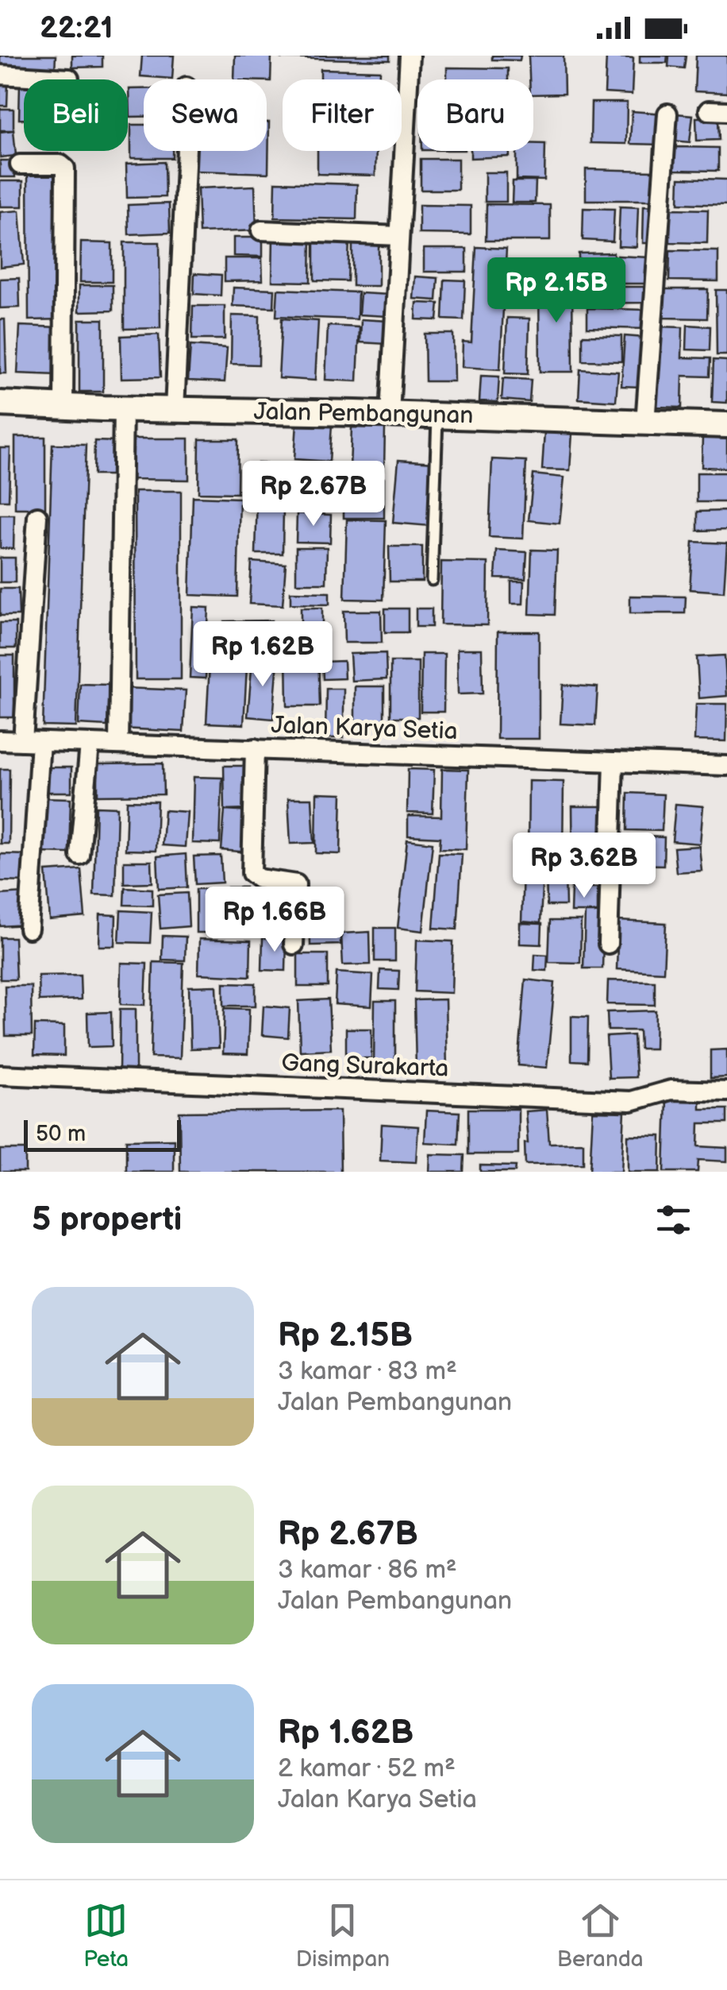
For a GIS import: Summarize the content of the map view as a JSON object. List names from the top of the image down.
{
  "streets": {
    "street": ["Jalan Pembangunan", "Jalan Karya Setia", "Gang Surakarta"]
  },
  "scale_bar": "50 m",
  "page": {
    "status": "22:21",
    "chip": [
      "Beli",
      "Sewa",
      "Filter",
      "Baru"
    ],
    "price": [
      "Rp 2.15B",
      "Rp 2.67B",
      "Rp 1.62B",
      "Rp 3.62B",
      "Rp 1.66B"
    ],
    "scale": "50 m",
    "heading": "5 properti",
    "list": [
      {
        "name": "Rp 2.15B",
        "note": "3 kamar · 83 m² · Jalan Pembangunan"
      },
      {
        "name": "Rp 2.67B",
        "note": "3 kamar · 86 m² · Jalan Pembangunan"
      },
      {
        "name": "Rp 1.62B",
        "note": "2 kamar · 52 m² · Jalan Karya Setia"
      }
    ],
    "tabs": ["Peta", "Disimpan", "Beranda"]
  }
}
